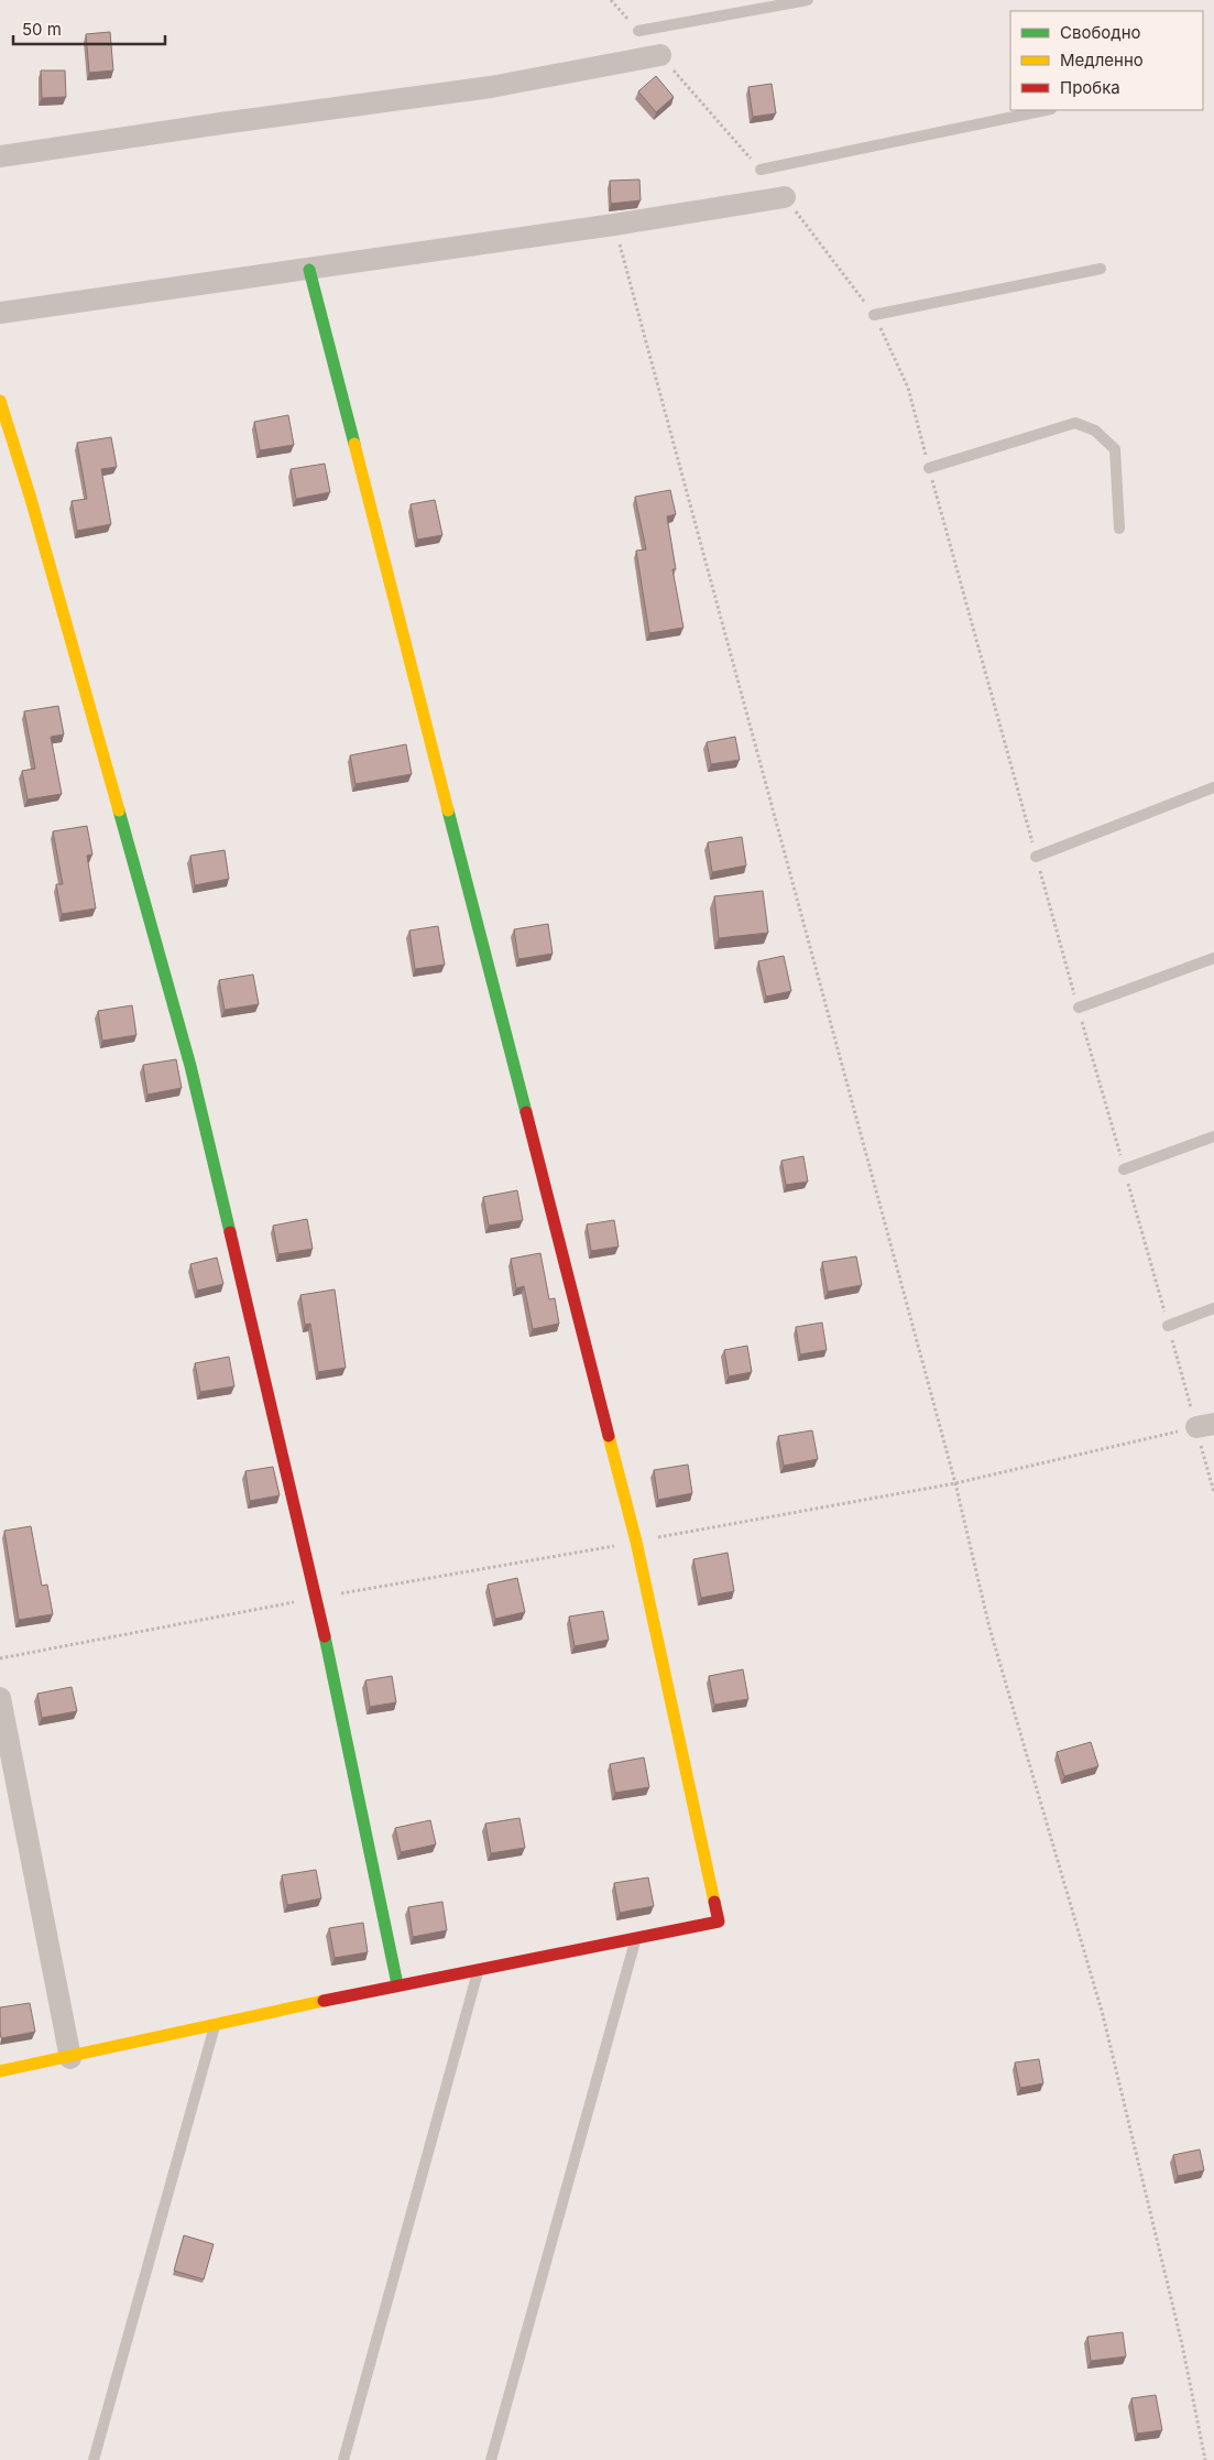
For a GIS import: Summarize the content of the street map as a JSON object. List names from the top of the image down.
{
  "legend": ["Свободно", "Медленно", "Пробка"],
  "scale_bar": "50 m"
}
